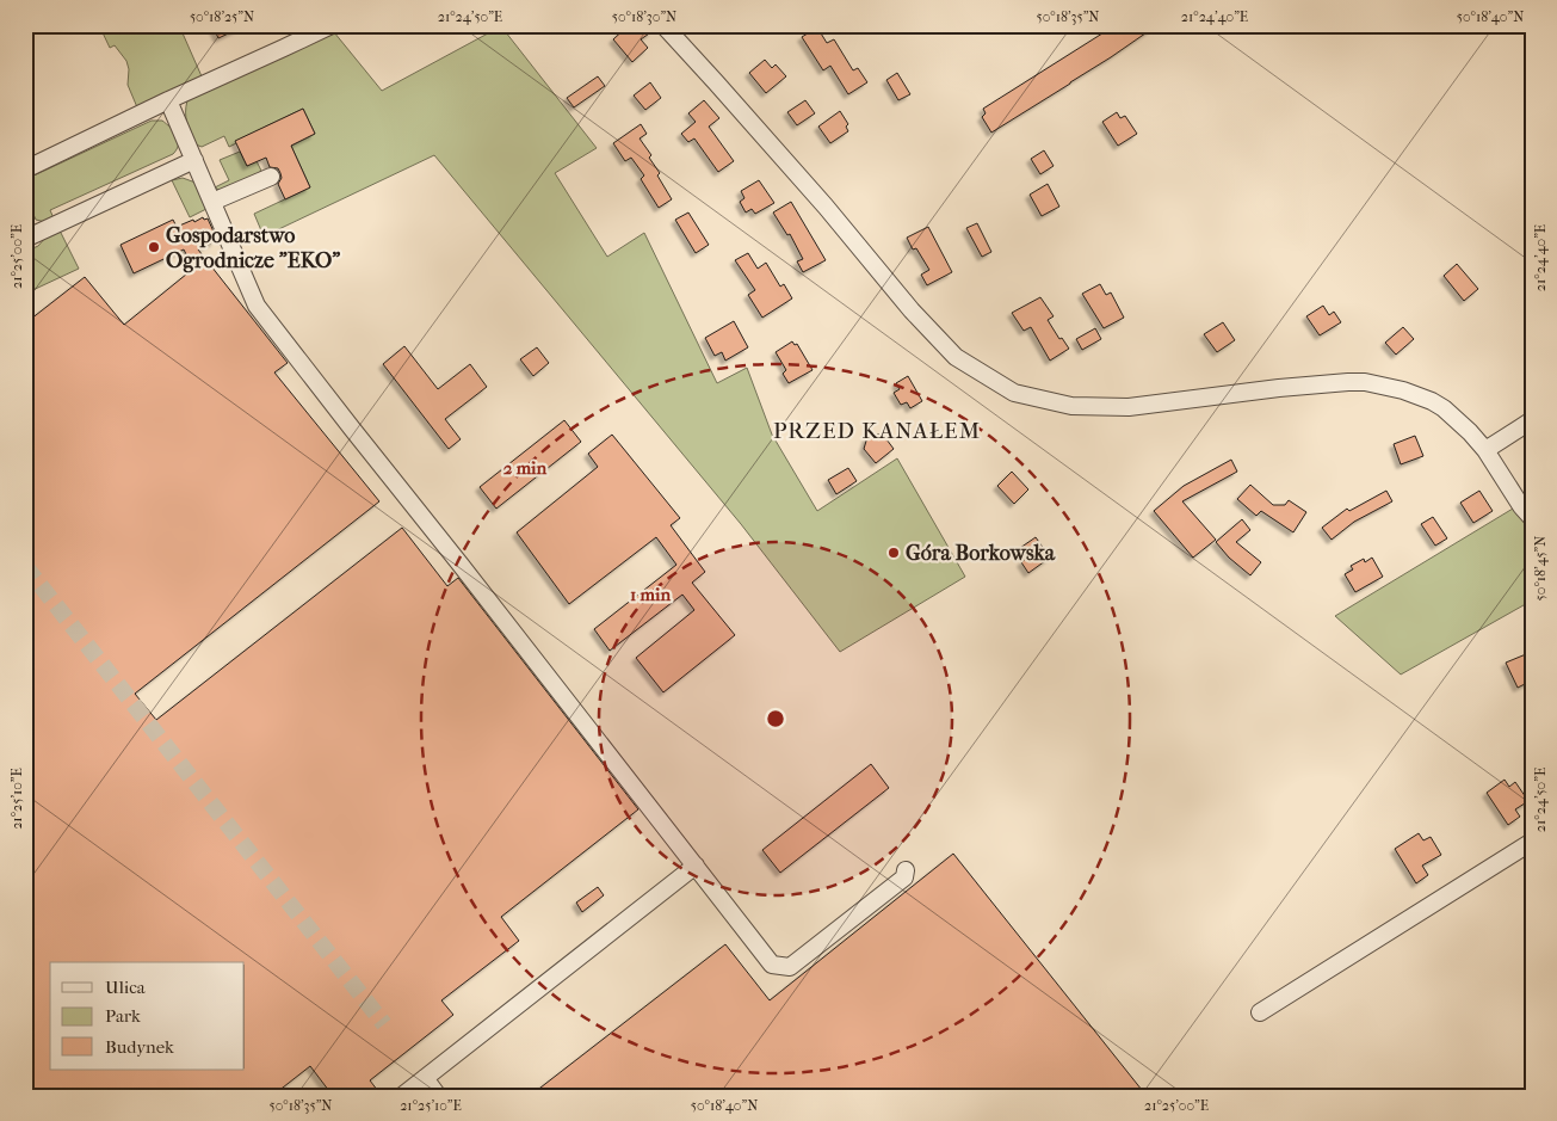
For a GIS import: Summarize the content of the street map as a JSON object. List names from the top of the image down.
{
  "districts": ["PRZED KANAŁEM"],
  "places": ["Gospodarstwo Ogrodnicze \"EKO\"", "Góra Borkowska"],
  "legend": ["Ulica", "Park", "Budynek"],
  "coordinates": [
    "50°18'25\"N",
    "21°24'50\"E",
    "50°18'30\"N",
    "50°18'35\"N",
    "21°24'40\"E",
    "50°18'40\"N",
    "21°25'00\"E",
    "50°18'45\"N",
    "21°25'10\"E"
  ],
  "rings": ["2 min", "1 min"]
}
